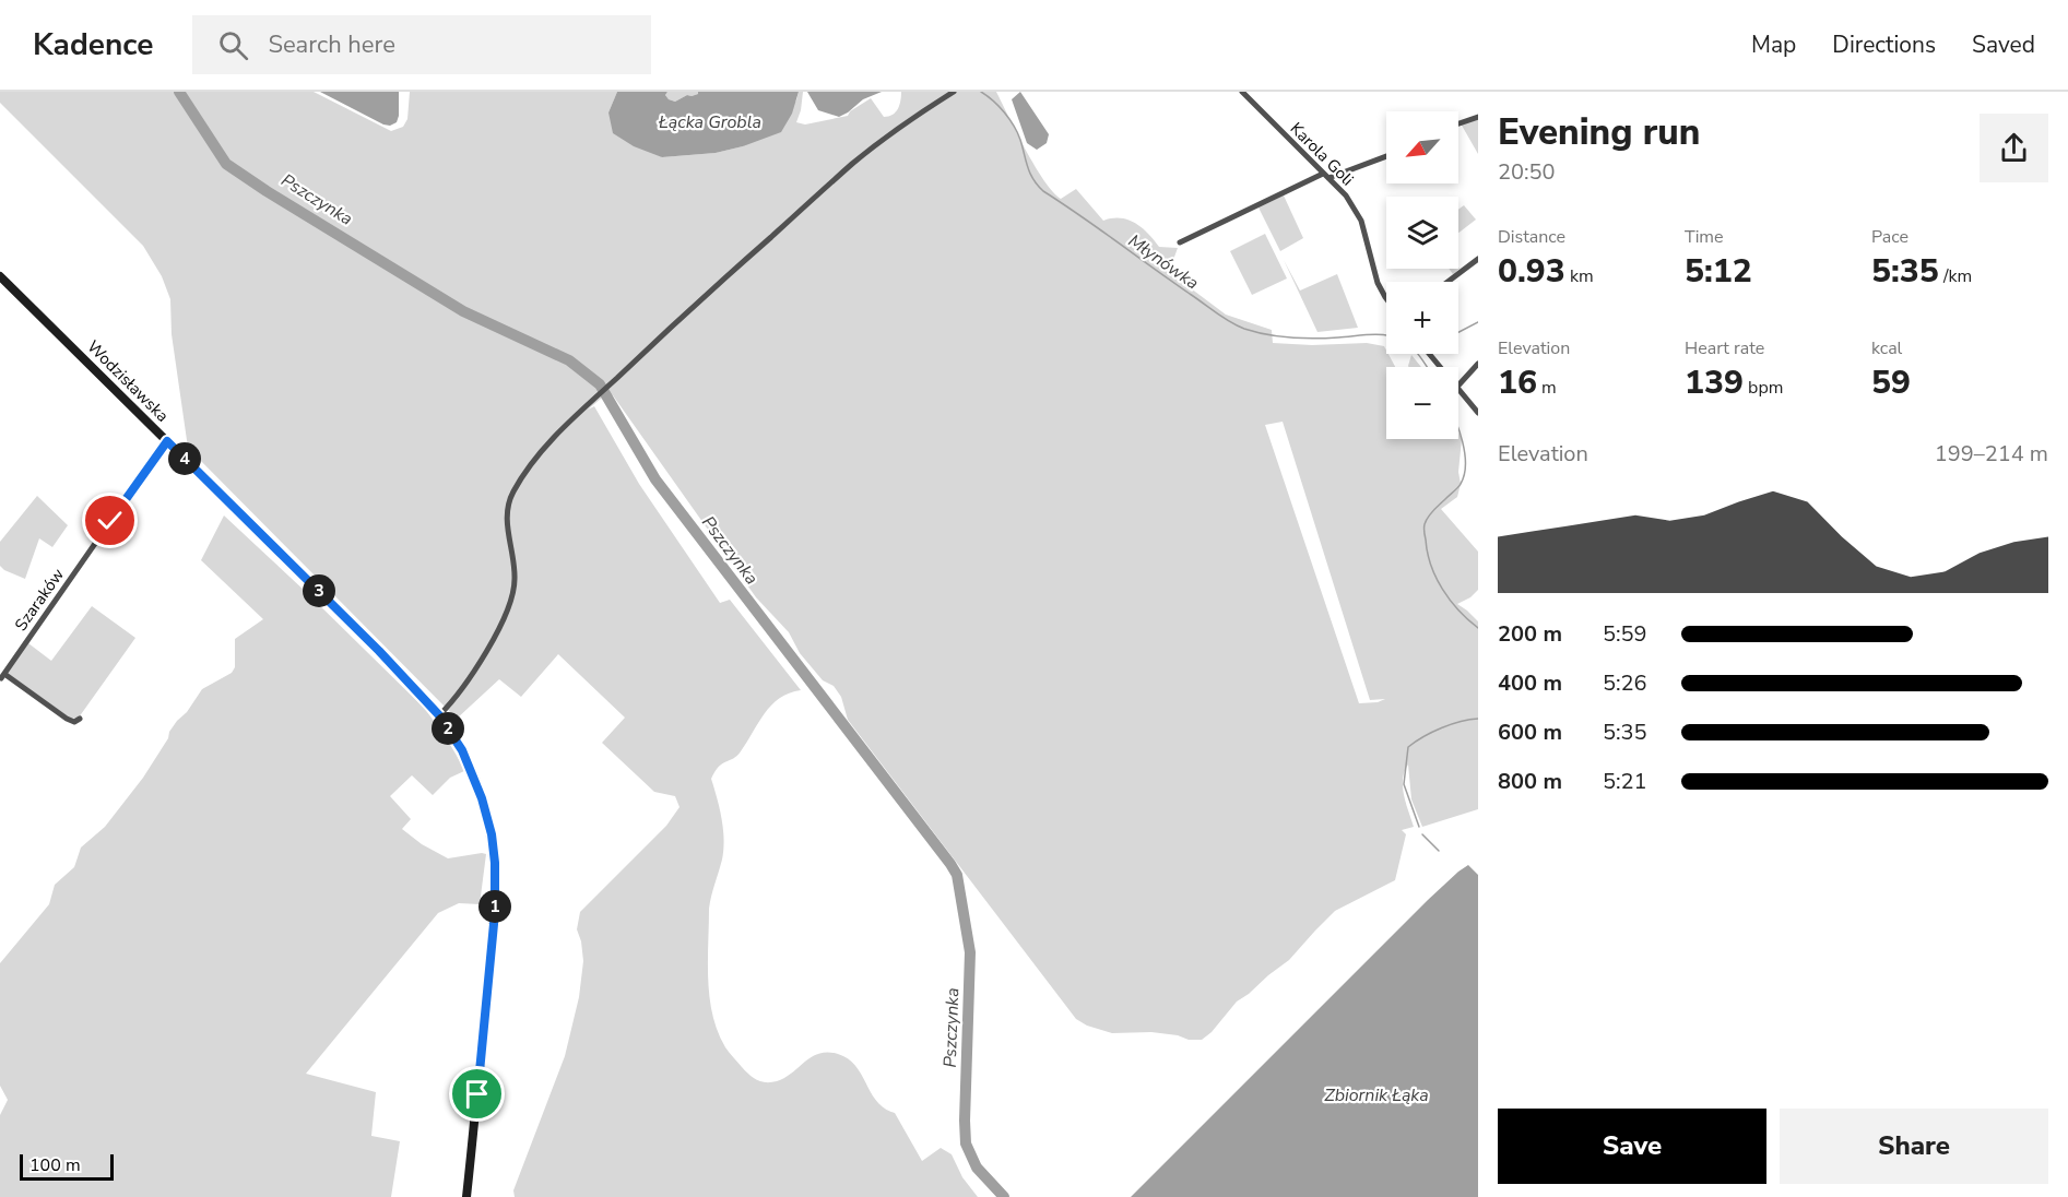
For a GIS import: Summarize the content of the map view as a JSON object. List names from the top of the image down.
{
  "streets": {
    "main road": ["Wodzisławska"],
    "street": ["Karola Goli", "Szaraków"]
  },
  "crossings": [
    ["Wodzisławska", "Szaraków"]
  ],
  "water": [
    "Łącka Grobla",
    "Pszczynka",
    "Młynówka",
    "Zbiornik Łąka"
  ],
  "scale_bar": "100 m",
  "north": "bottom left",
  "page": {
    "header": "Kadence",
    "search": "Search here",
    "nav": ["Map", "Directions", "Saved"],
    "heading": ["Evening run", "20:50"],
    "map_buttons": ["+", "−"],
    "stats": [
      ["Distance", "0.93 km"],
      ["Time", "5:12"],
      ["Pace", "5:35 /km"],
      ["Elevation", "16 m"],
      ["Heart rate", "139 bpm"],
      ["kcal", "59"]
    ],
    "chart": ["Elevation", "199–214 m"],
    "pins": [
      "4",
      "3",
      "2",
      "1"
    ],
    "list": [
      {
        "name": "200 m",
        "note": "5:59"
      },
      {
        "name": "400 m",
        "note": "5:26"
      },
      {
        "name": "600 m",
        "note": "5:35"
      },
      {
        "name": "800 m",
        "note": "5:21"
      }
    ],
    "buttons": ["Save", "Share"],
    "scale": "100 m"
  }
}
